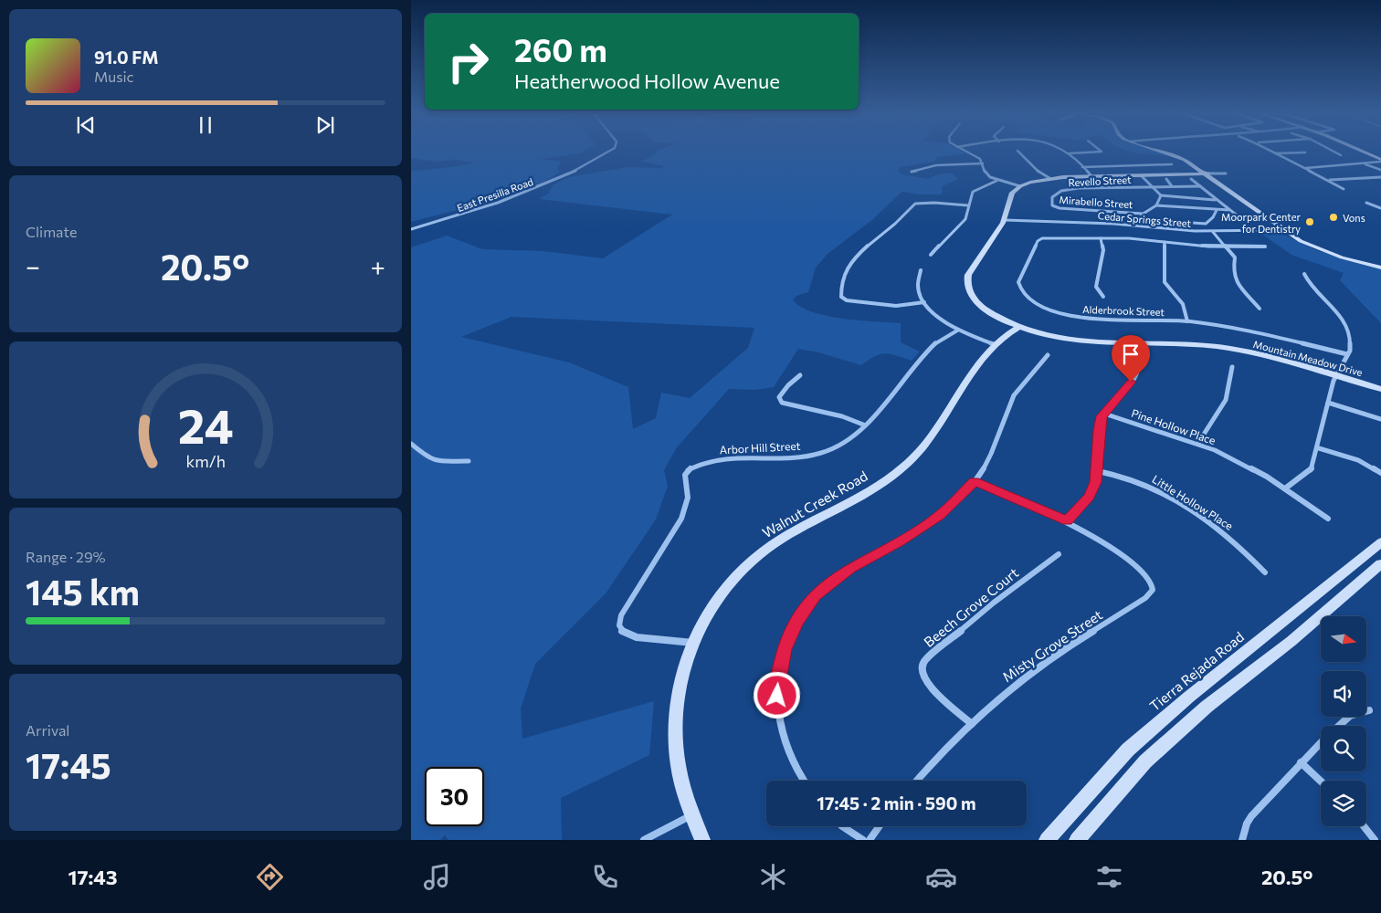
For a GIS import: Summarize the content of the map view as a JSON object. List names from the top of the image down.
{
  "streets": {
    "street": [
      "Revello Street",
      "East Presilla Road",
      "Mirabello Street",
      "Cedar Springs Street",
      "Alderbrook Street",
      "Mountain Meadow Drive",
      "Pine Hollow Place",
      "Arbor Hill Street",
      "Little Hollow Place",
      "Walnut Creek Road",
      "Beech Grove Court",
      "Misty Grove Street",
      "Tierra Rejada Road"
    ]
  },
  "crossings": [
    ["Revello Street", "Mirabello Street"],
    ["Cedar Springs Street", "Mountain Meadow Drive"],
    ["Mountain Meadow Drive", "Walnut Creek Road"],
    ["Arbor Hill Street", "Walnut Creek Road"],
    ["Beech Grove Court", "Misty Grove Street"]
  ],
  "places": ["Vons", "Moorpark Center for Dentistry"],
  "north": "right",
  "page": {
    "turn": ["260 m", "Heatherwood Hollow Avenue"],
    "song": ["91.0 FM", "Music"],
    "tile": [
      "Climate",
      ["Range · 29%", "145 km"],
      ["Arrival", "17:45"]
    ],
    "heat": ["−", "20.5°", "+"],
    "limit": "30",
    "trip": "17:45 · 2 min · 590 m",
    "tabs": ["17:43", "20.5°"],
    "gauge": ["24", "km/h"]
  }
}
